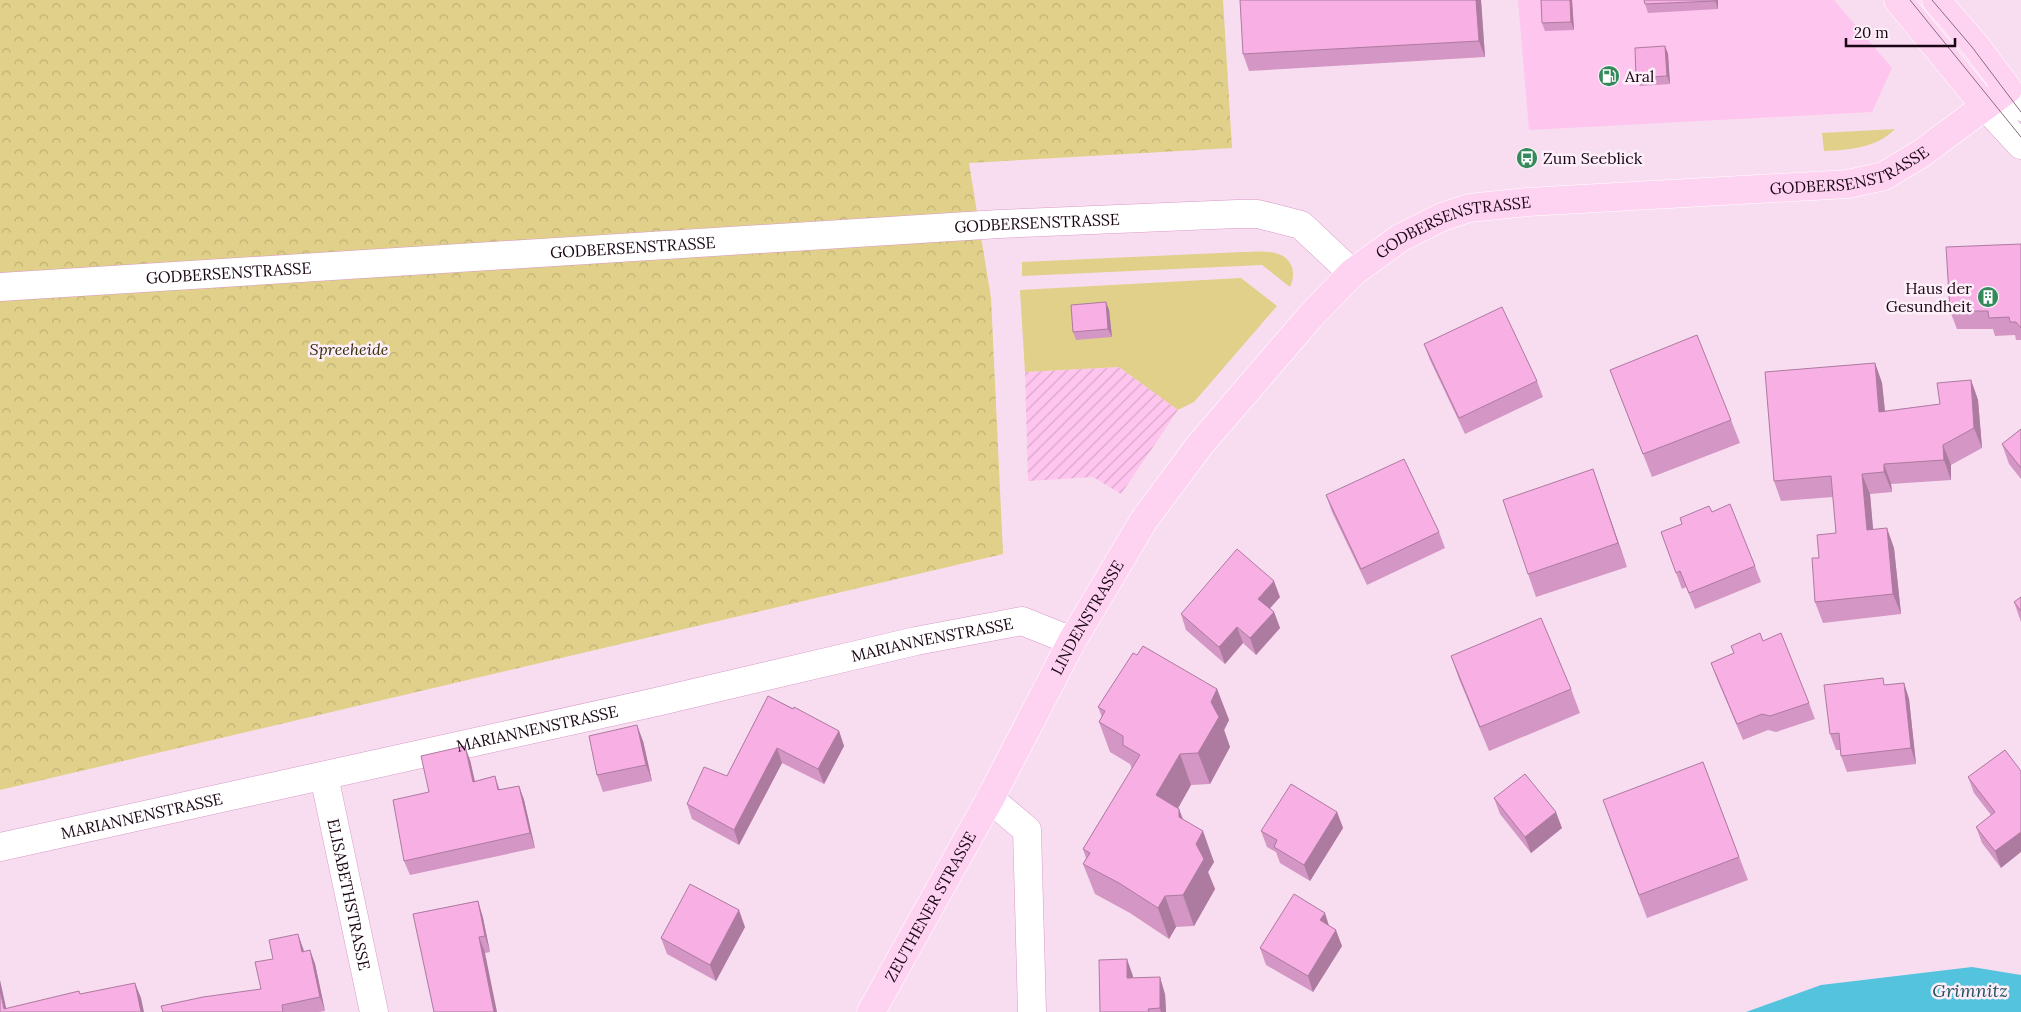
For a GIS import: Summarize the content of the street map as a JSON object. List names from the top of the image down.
{
  "streets": {
    "main road": ["GODBERSENSTRASSE", "LINDENSTRASSE", "ZEUTHENER STRASSE"],
    "street": ["MARIANNENSTRASSE", "ELISABETHSTRASSE"]
  },
  "crossings": [
    ["GODBERSENSTRASSE", "LINDENSTRASSE"],
    ["LINDENSTRASSE", "MARIANNENSTRASSE"],
    ["LINDENSTRASSE", "ZEUTHENER STRASSE"],
    ["MARIANNENSTRASSE", "ELISABETHSTRASSE"]
  ],
  "water": ["Grimnitz"],
  "parks": ["Spreeheide"],
  "places": {
    "fuel station": ["Aral"],
    "bus stop": ["Zum Seeblick"],
    "building": ["Haus der Gesundheit"]
  },
  "scale_bar": "20 m"
}
